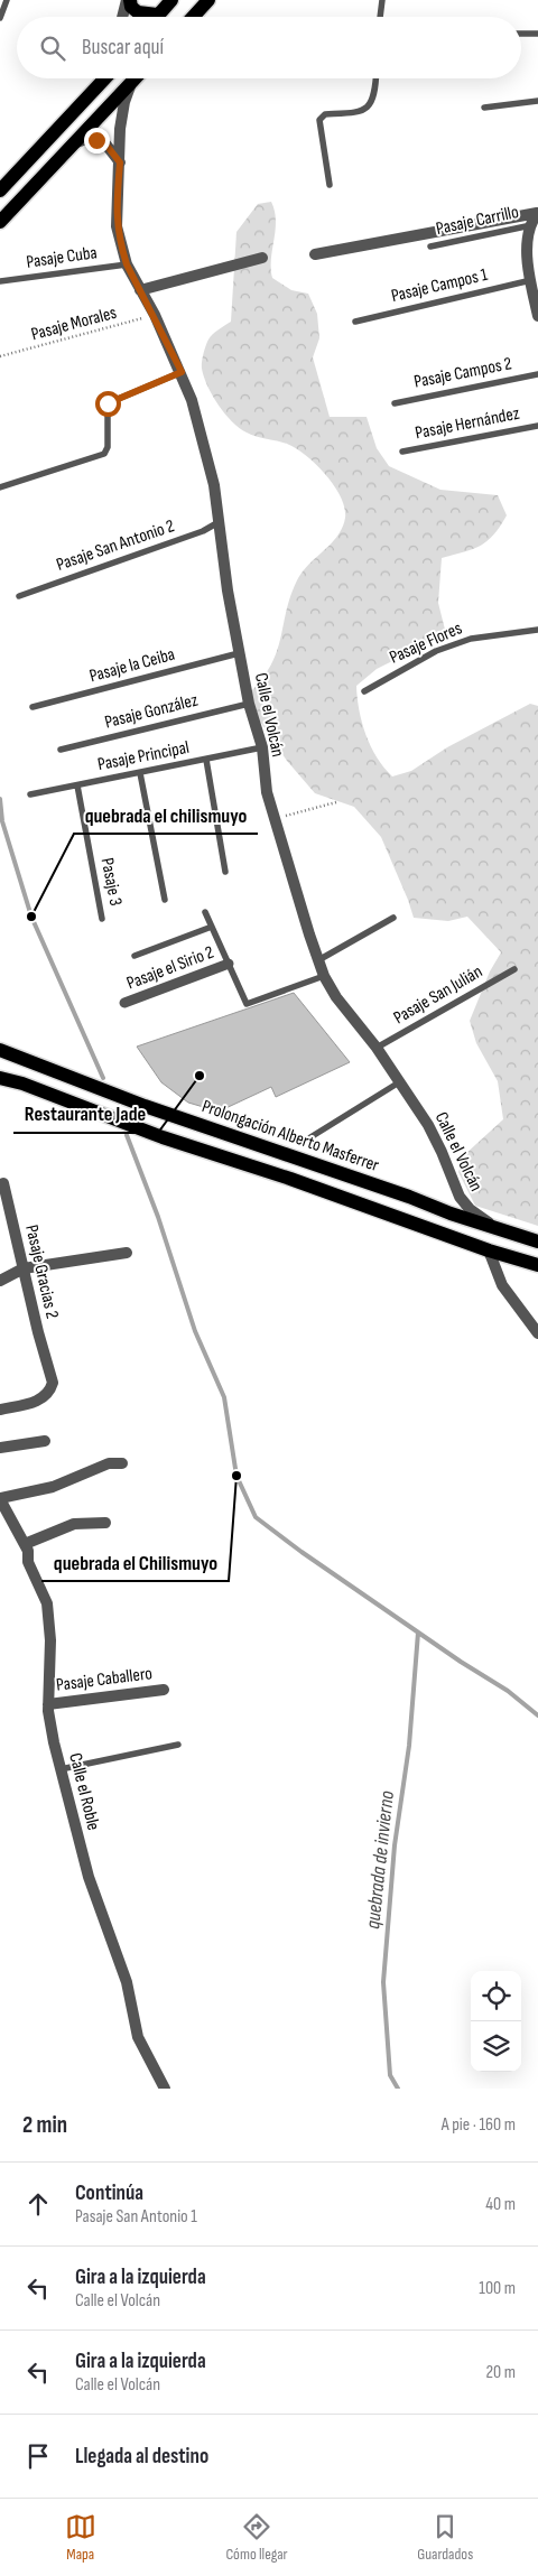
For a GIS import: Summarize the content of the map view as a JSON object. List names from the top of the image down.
{
  "streets": {
    "main road": ["Prolongación Alberto Masferrer"],
    "street": [
      "Calle el Volcán",
      "Pasaje el Sirio 2",
      "Pasaje Gracias 2",
      "Pasaje Caballero",
      "Calle el Roble"
    ],
    "lane": [
      "Pasaje Carrillo",
      "Pasaje Cuba",
      "Pasaje Campos 1",
      "Pasaje Campos 2",
      "Pasaje Hernández",
      "Pasaje San Antonio 2",
      "Pasaje Flores",
      "Pasaje la Ceiba",
      "Pasaje González",
      "Pasaje Principal",
      "Pasaje 3",
      "Pasaje San Julián"
    ],
    "path": ["Pasaje Morales"]
  },
  "crossings": [
    ["Pasaje Cuba", "Calle el Volcán"],
    ["Pasaje Morales", "Calle el Volcán"],
    ["Pasaje San Antonio 2", "Calle el Volcán"],
    ["Pasaje la Ceiba", "Calle el Volcán"],
    ["Pasaje González", "Calle el Volcán"],
    ["Calle el Volcán", "Pasaje Principal"],
    ["Calle el Volcán", "Pasaje San Julián"],
    ["Calle el Volcán", "Prolongación Alberto Masferrer"],
    ["Pasaje Principal", "Pasaje 3"],
    ["Pasaje Caballero", "Calle el Roble"]
  ],
  "water": ["quebrada de invierno"],
  "places": ["quebrada el chilismuyo", "Restaurante Jade", "quebrada el Chilismuyo"],
  "page": {
    "search": "Buscar aquí",
    "heading": ["2 min", "A pie · 160 m"],
    "list": [
      ["Continúa", "Pasaje San Antonio 1", "40 m"],
      ["Gira a la izquierda", "Calle el Volcán", "100 m"],
      ["Gira a la izquierda", "Calle el Volcán", "20 m"],
      "Llegada al destino"
    ],
    "nav": ["Mapa", "Cómo llegar", "Guardados"]
  }
}
